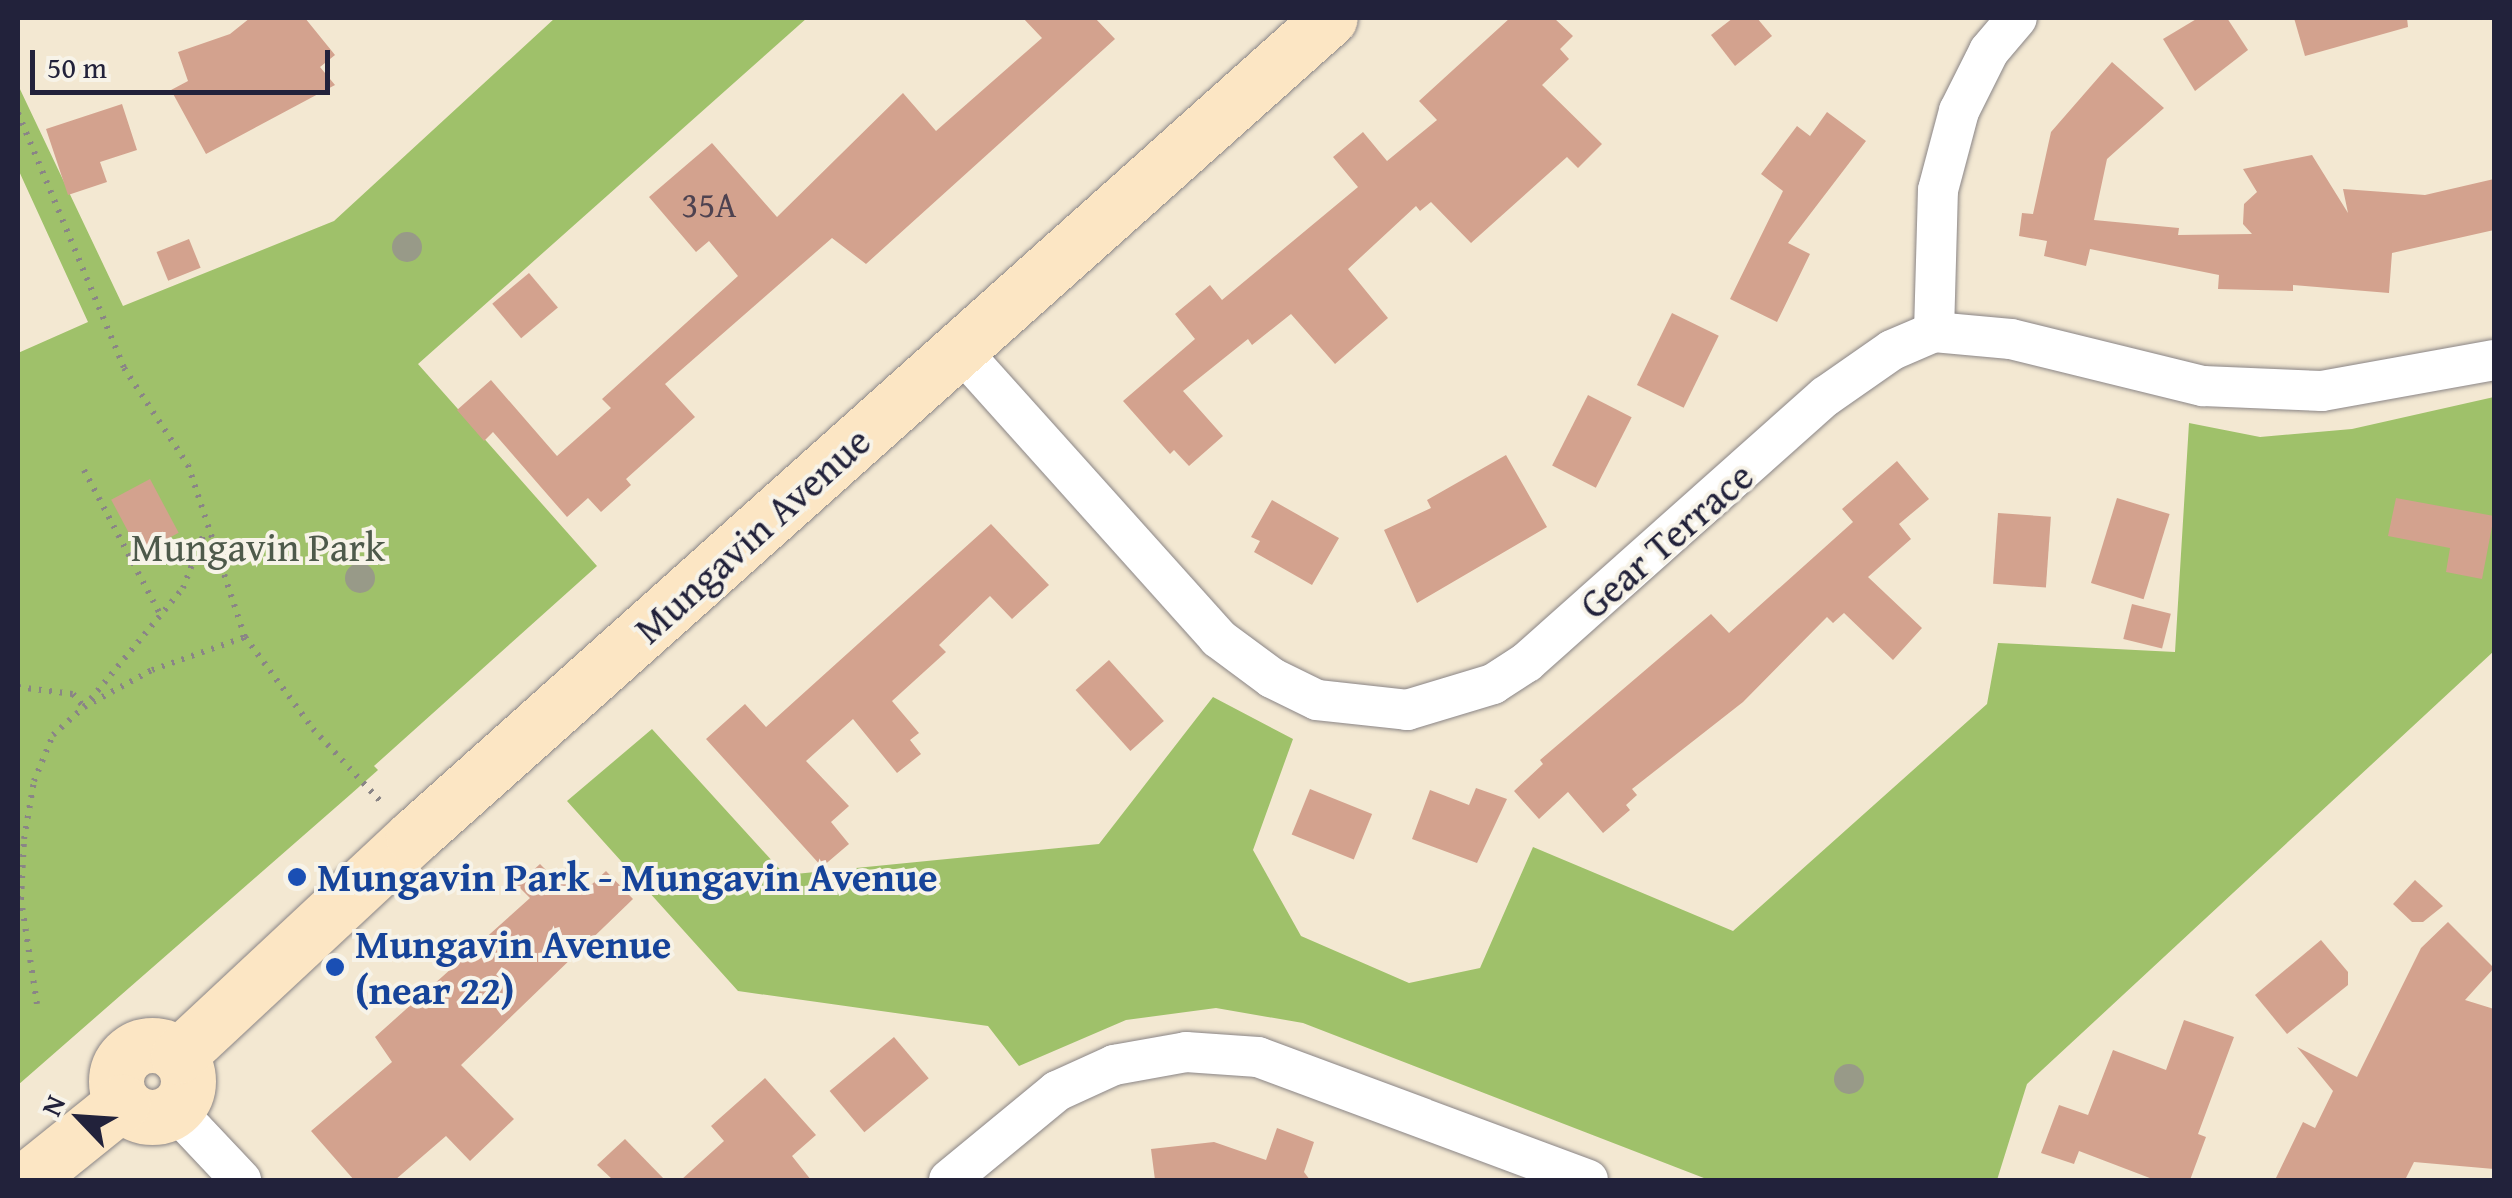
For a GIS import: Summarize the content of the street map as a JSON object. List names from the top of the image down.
{
  "streets": {
    "main road": ["Mungavin Avenue"],
    "street": ["Gear Terrace"]
  },
  "crossings": [
    ["Mungavin Avenue", "Gear Terrace"]
  ],
  "parks": ["Mungavin Park"],
  "places": ["Mungavin Park - Mungavin Avenue", "Mungavin Avenue (near 22)"],
  "house_numbers": ["35A"],
  "scale_bar": "50 m",
  "north": "top left"
}
